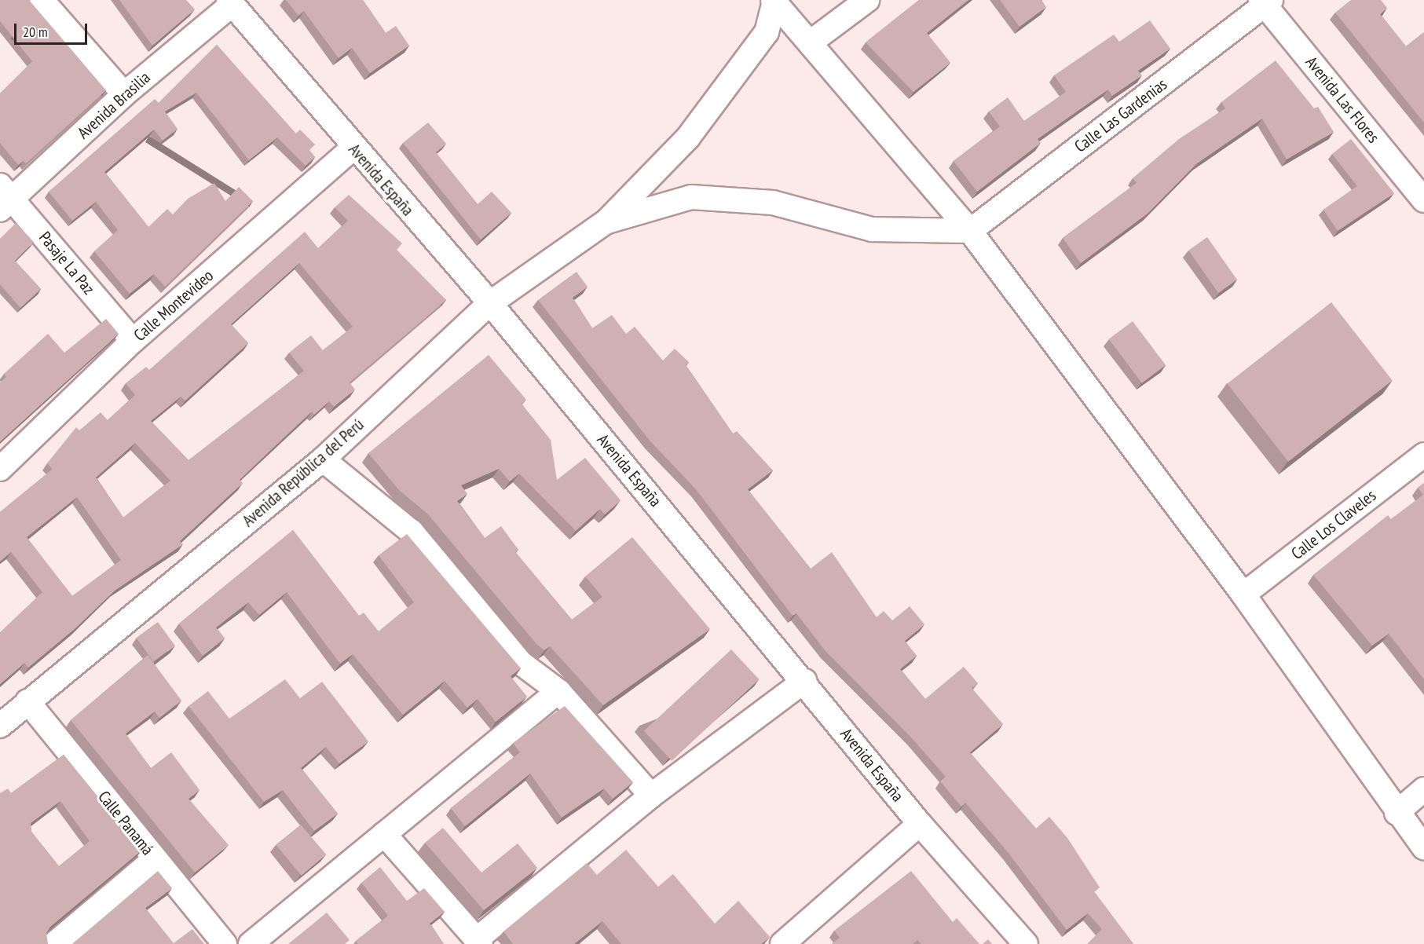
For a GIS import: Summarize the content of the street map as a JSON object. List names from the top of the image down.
{
  "streets": {
    "street": [
      "Avenida Las Flores",
      "Avenida Brasilia",
      "Calle Las Gardenias",
      "Avenida España",
      "Pasaje La Paz",
      "Calle Montevideo",
      "Avenida República del Perú",
      "Calle Los Claveles",
      "Calle Panamá"
    ]
  },
  "crossings": [
    ["Avenida Las Flores", "Calle Las Gardenias"],
    ["Avenida Brasilia", "Avenida España"],
    ["Avenida Brasilia", "Pasaje La Paz"],
    ["Avenida España", "Calle Montevideo"],
    ["Avenida España", "Avenida República del Perú"],
    ["Pasaje La Paz", "Calle Montevideo"],
    ["Avenida República del Perú", "Calle Panamá"]
  ],
  "scale_bar": "20 m"
}
